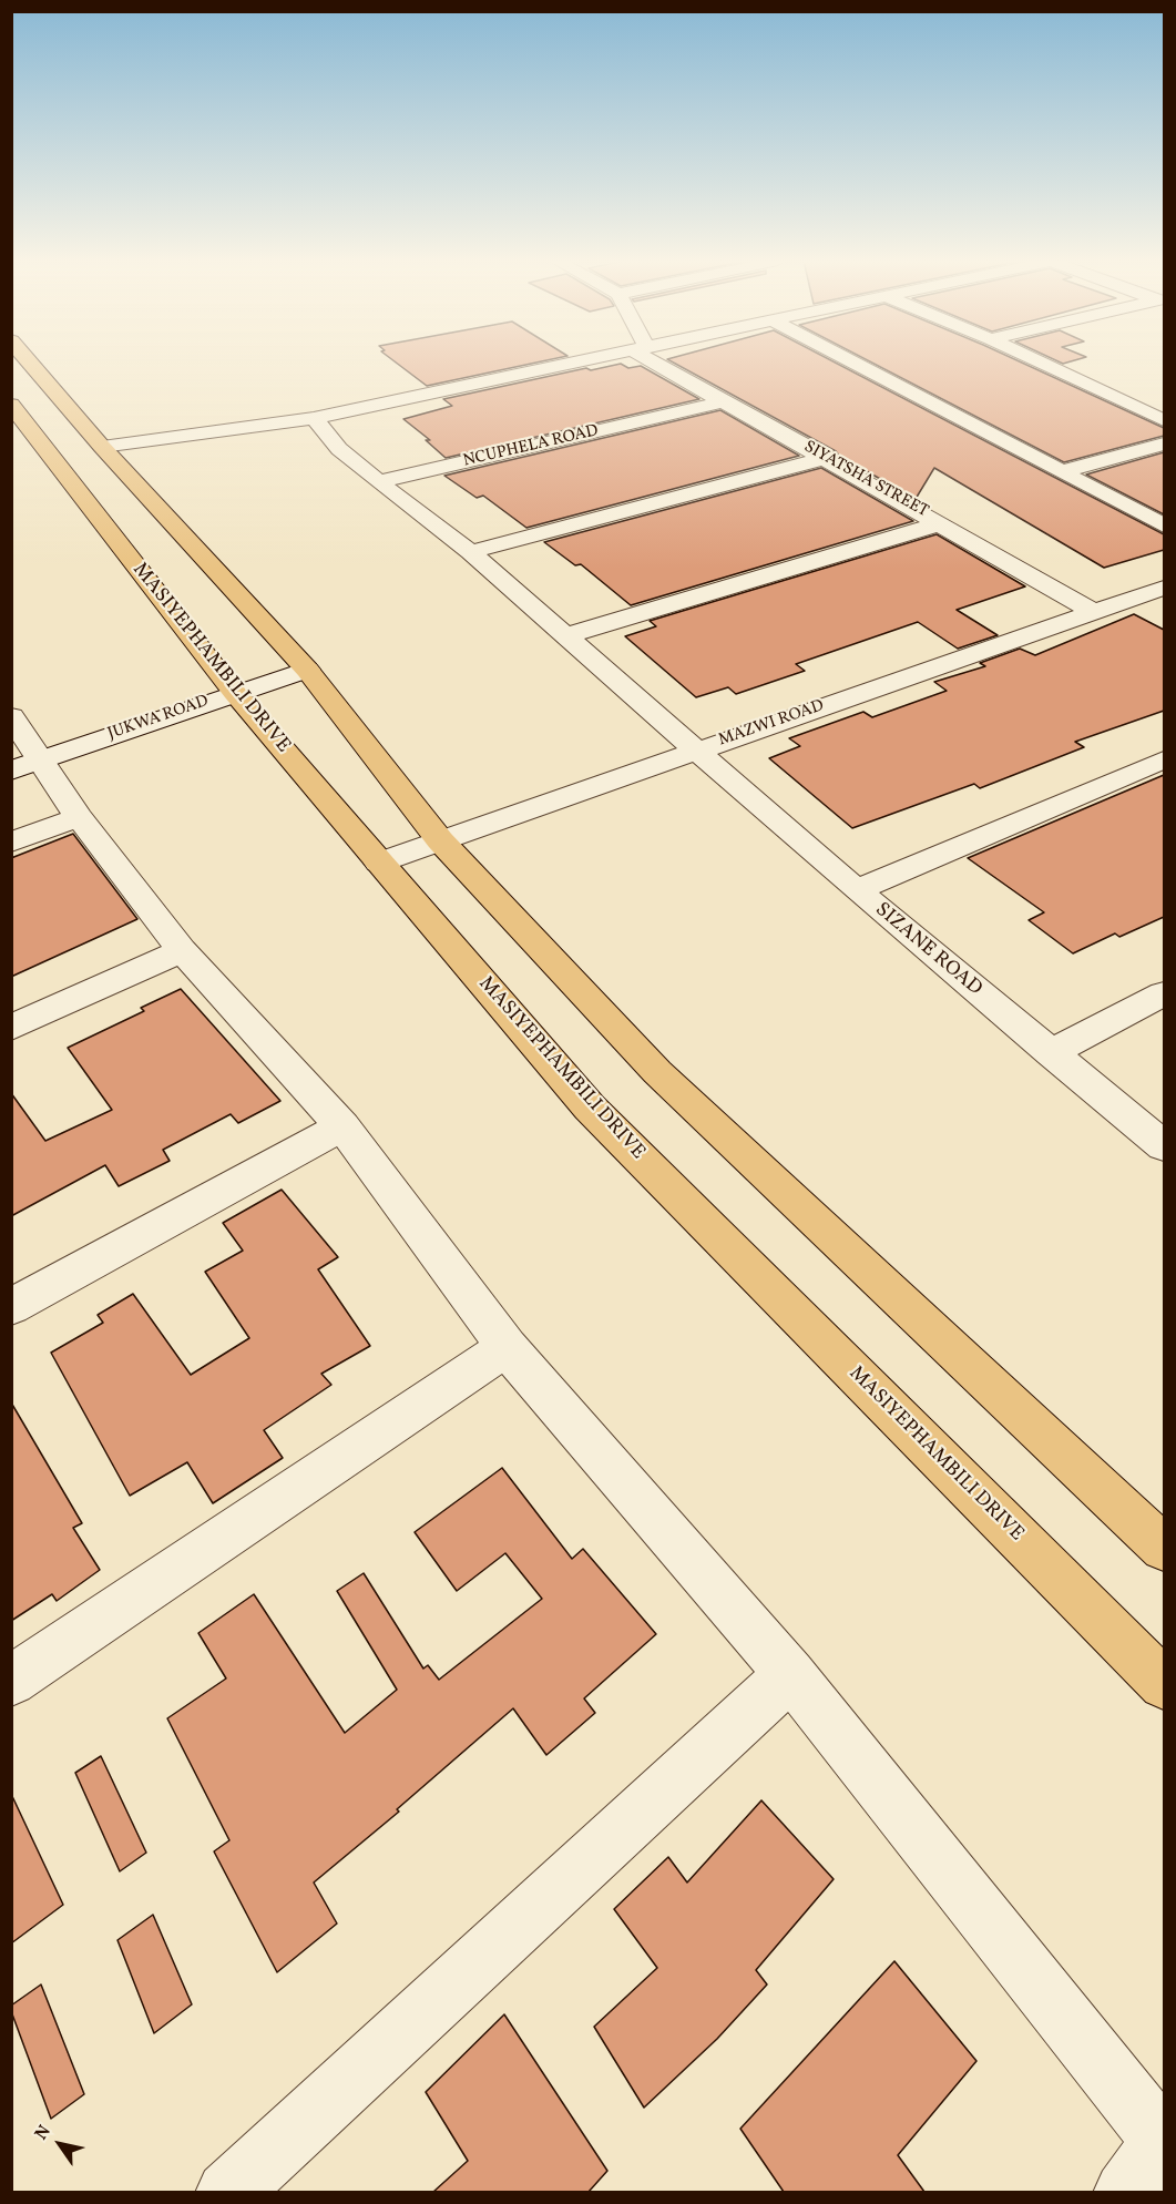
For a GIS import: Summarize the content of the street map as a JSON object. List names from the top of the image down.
{
  "streets": {
    "main road": ["MASIYEPHAMBILI DRIVE"],
    "street": [
      "NCUPHELA ROAD",
      "SIYATSHA STREET",
      "JUKWA ROAD",
      "MAZWI ROAD",
      "SIZANE ROAD"
    ]
  },
  "crossings": [
    ["NCUPHELA ROAD", "SIYATSHA STREET"],
    ["NCUPHELA ROAD", "SIZANE ROAD"],
    ["SIYATSHA STREET", "MAZWI ROAD"],
    ["MASIYEPHAMBILI DRIVE", "JUKWA ROAD"],
    ["MASIYEPHAMBILI DRIVE", "MAZWI ROAD"],
    ["MAZWI ROAD", "SIZANE ROAD"]
  ],
  "north": "top left"
}
